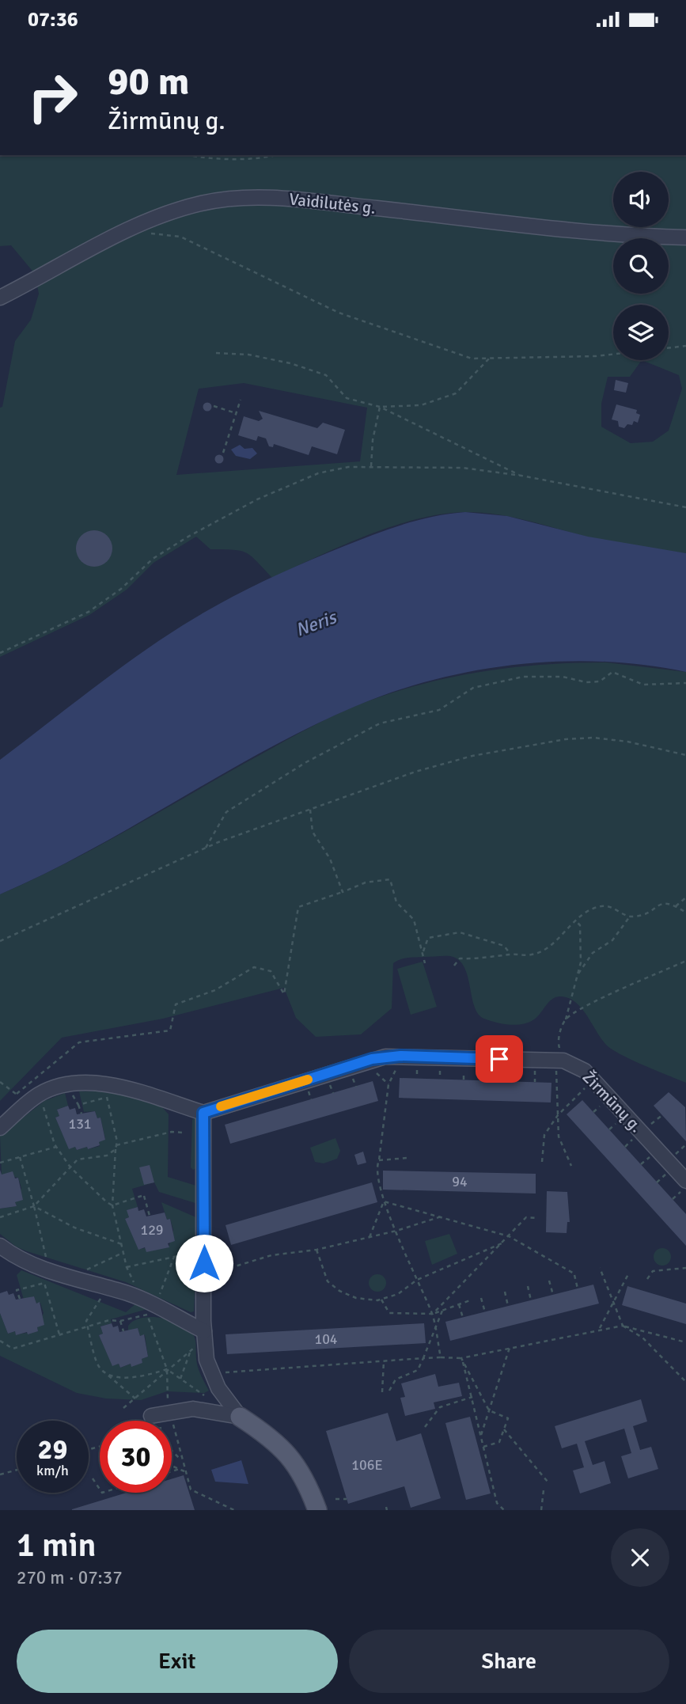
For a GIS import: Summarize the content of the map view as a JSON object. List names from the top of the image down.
{
  "streets": {
    "street": ["Vaidilutės g.", "Žirmūnų g."]
  },
  "water": ["Neris"],
  "house_numbers": [
    "131",
    "94",
    "129",
    "104",
    "106E"
  ],
  "page": {
    "status": "07:36",
    "turn": ["90 m", "Žirmūnų g."],
    "speed": "29 km/h",
    "limit": "30",
    "heading": ["1 min", "270 m · 07:37"],
    "buttons": ["Exit", "Share"]
  }
}
